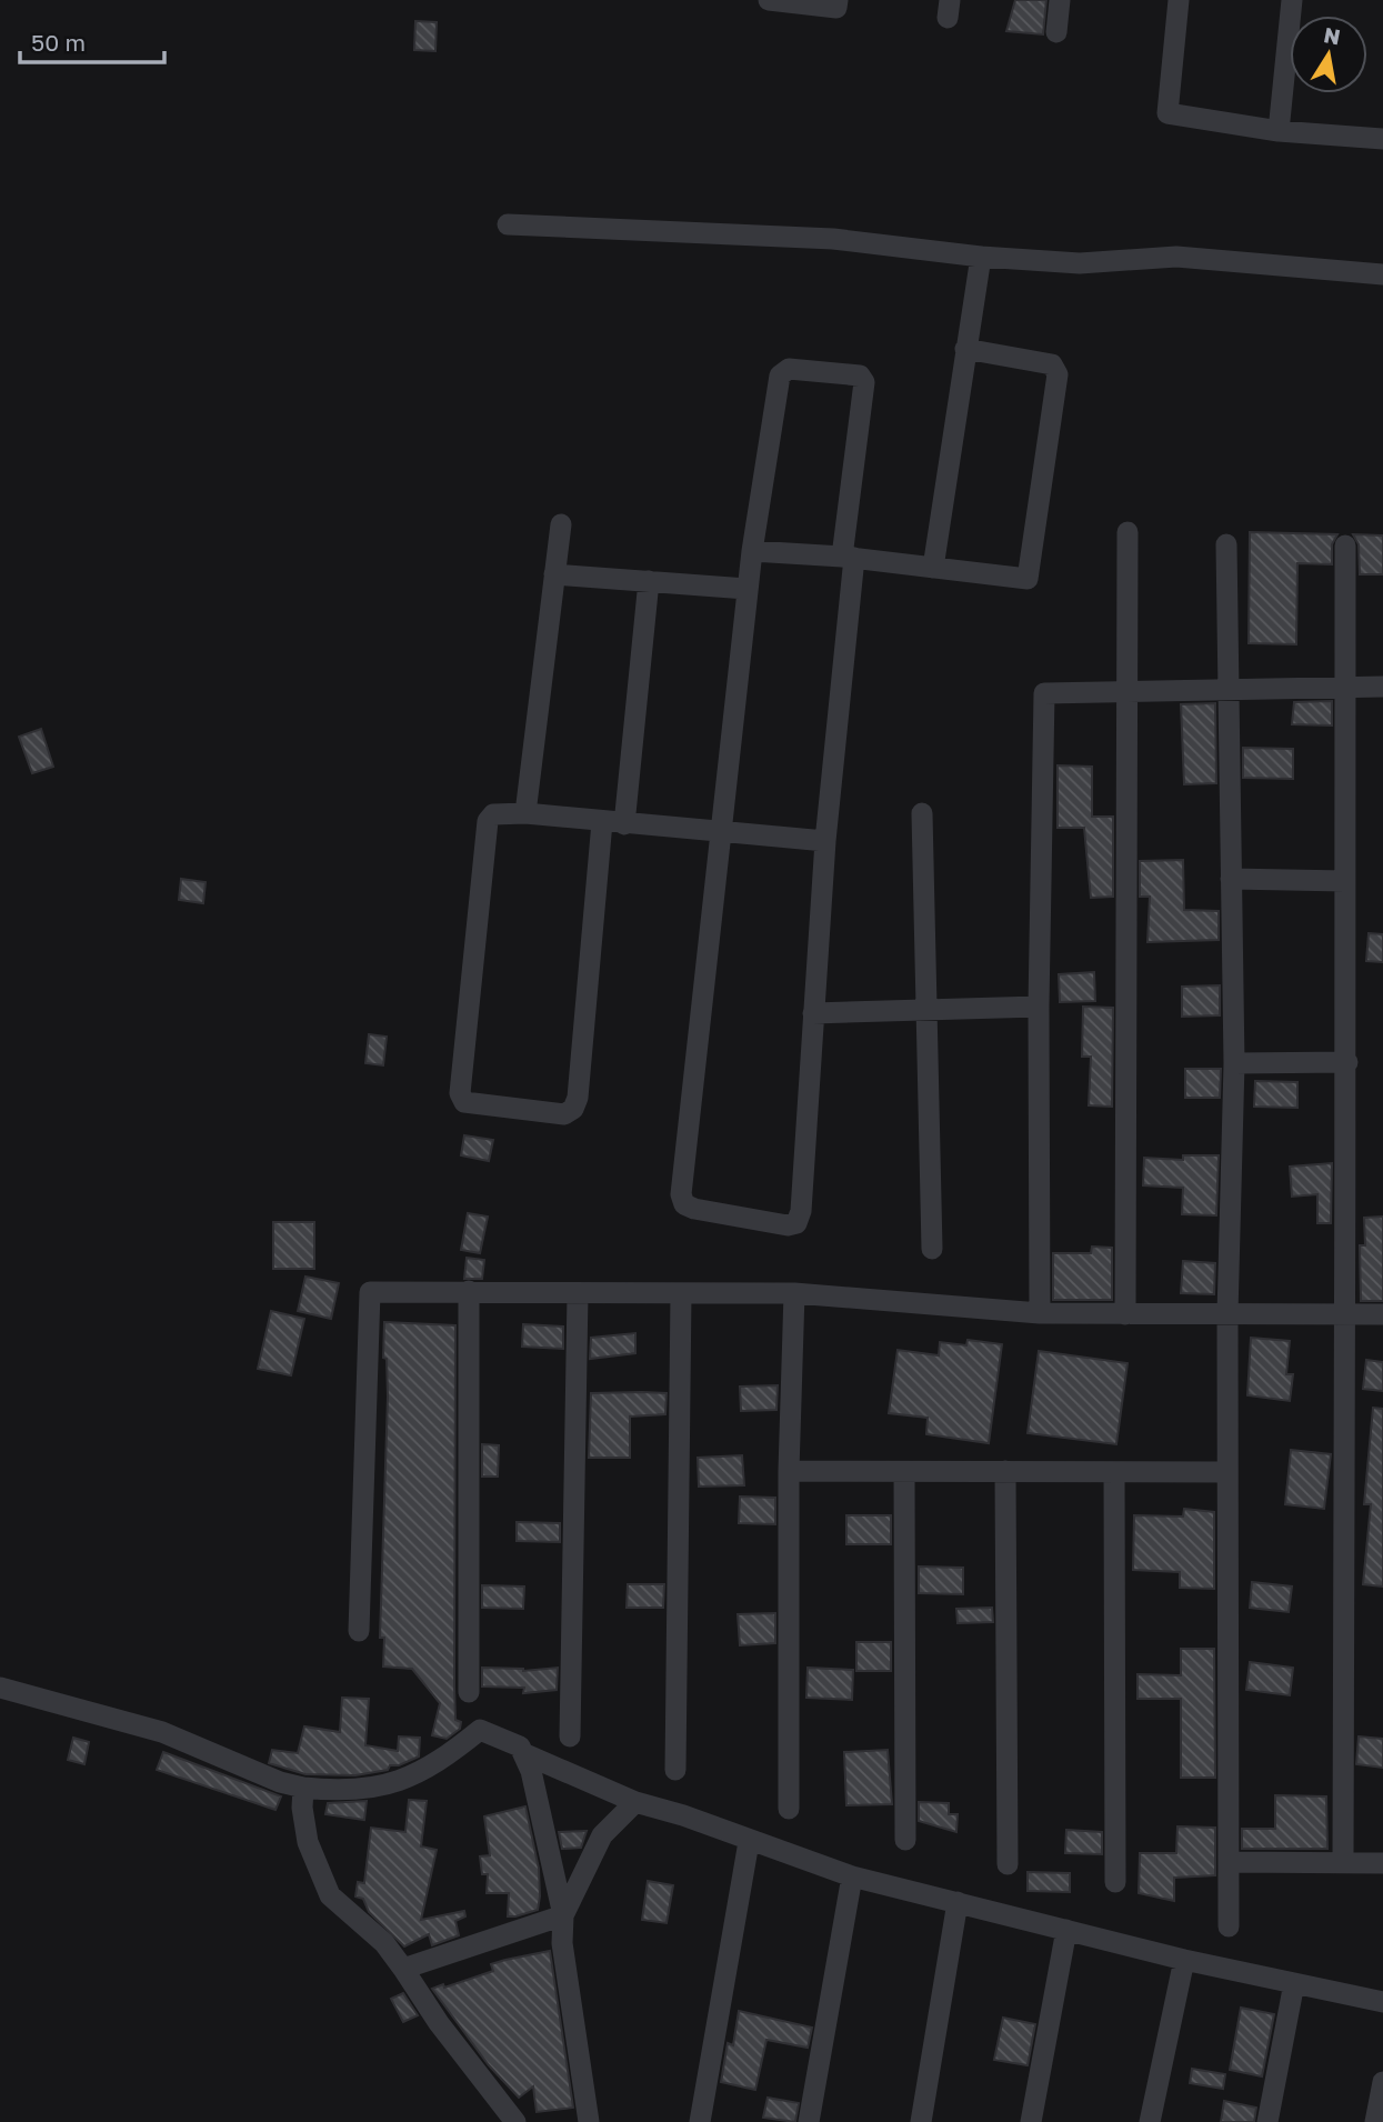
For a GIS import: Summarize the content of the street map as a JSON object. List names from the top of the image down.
{
  "scale_bar": "50 m",
  "north": "top"
}
